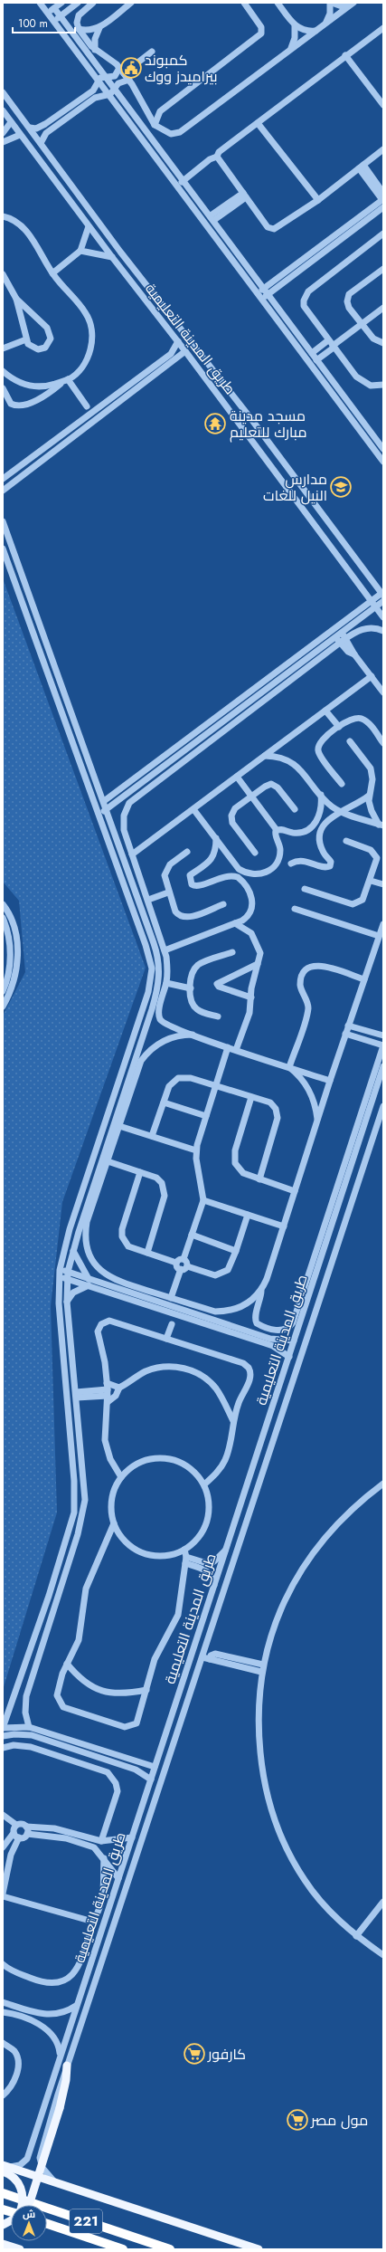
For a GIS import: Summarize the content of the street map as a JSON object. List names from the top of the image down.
{
  "streets": {
    "highway": ["221"],
    "street": ["طريق المدينة التعليمية"]
  },
  "places": {
    "public building": ["كمبوند بيراميدز ووك"],
    "temple": ["مسجد مدينة مبارك للتعليم"],
    "school or university": ["مدارس النيل للغات"],
    "supermarket": ["كارفور", "مول مصر"]
  },
  "scale_bar": "100 m",
  "north": "top"
}
